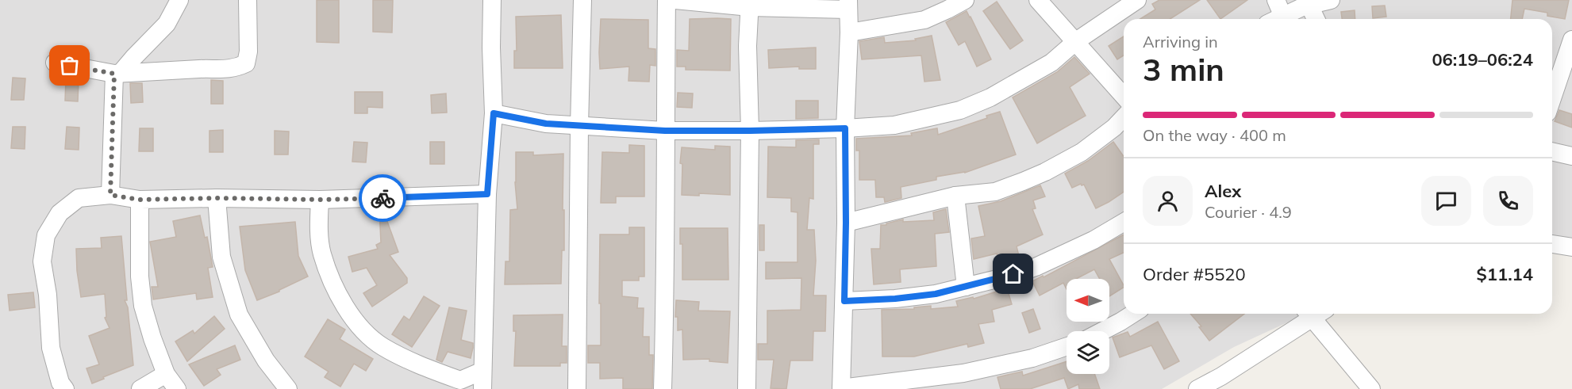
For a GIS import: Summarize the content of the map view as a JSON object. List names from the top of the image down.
{
  "north": "left",
  "page": {
    "heading": ["3 min", "Arriving in", "06:19–06:24"],
    "panel": [
      "Alex",
      "Courier · 4.9",
      "Order #5520",
      "$11.14"
    ],
    "bar": "On the way · 400 m"
  }
}
